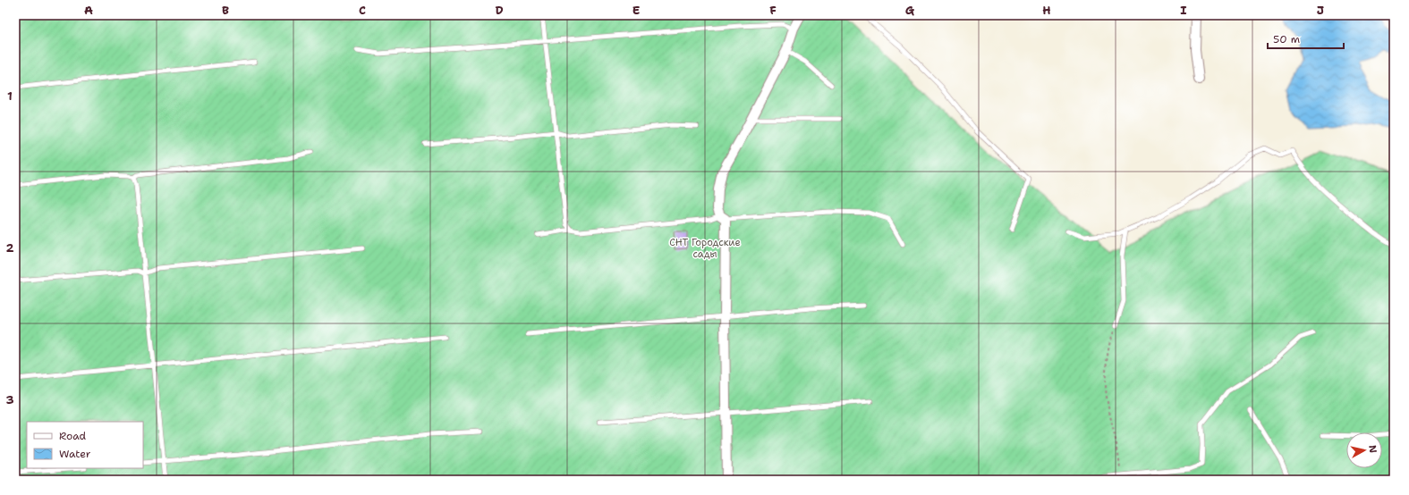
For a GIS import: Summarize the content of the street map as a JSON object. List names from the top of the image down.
{
  "parks": ["СНТ Городские сады"],
  "legend": ["Road", "Water"],
  "scale_bar": "50 m",
  "north": "right",
  "grid": {
    "columns": [
      "A",
      "B",
      "C",
      "D",
      "E",
      "F",
      "G",
      "H",
      "I",
      "J"
    ],
    "rows": ["1", "2", "3"]
  }
}
